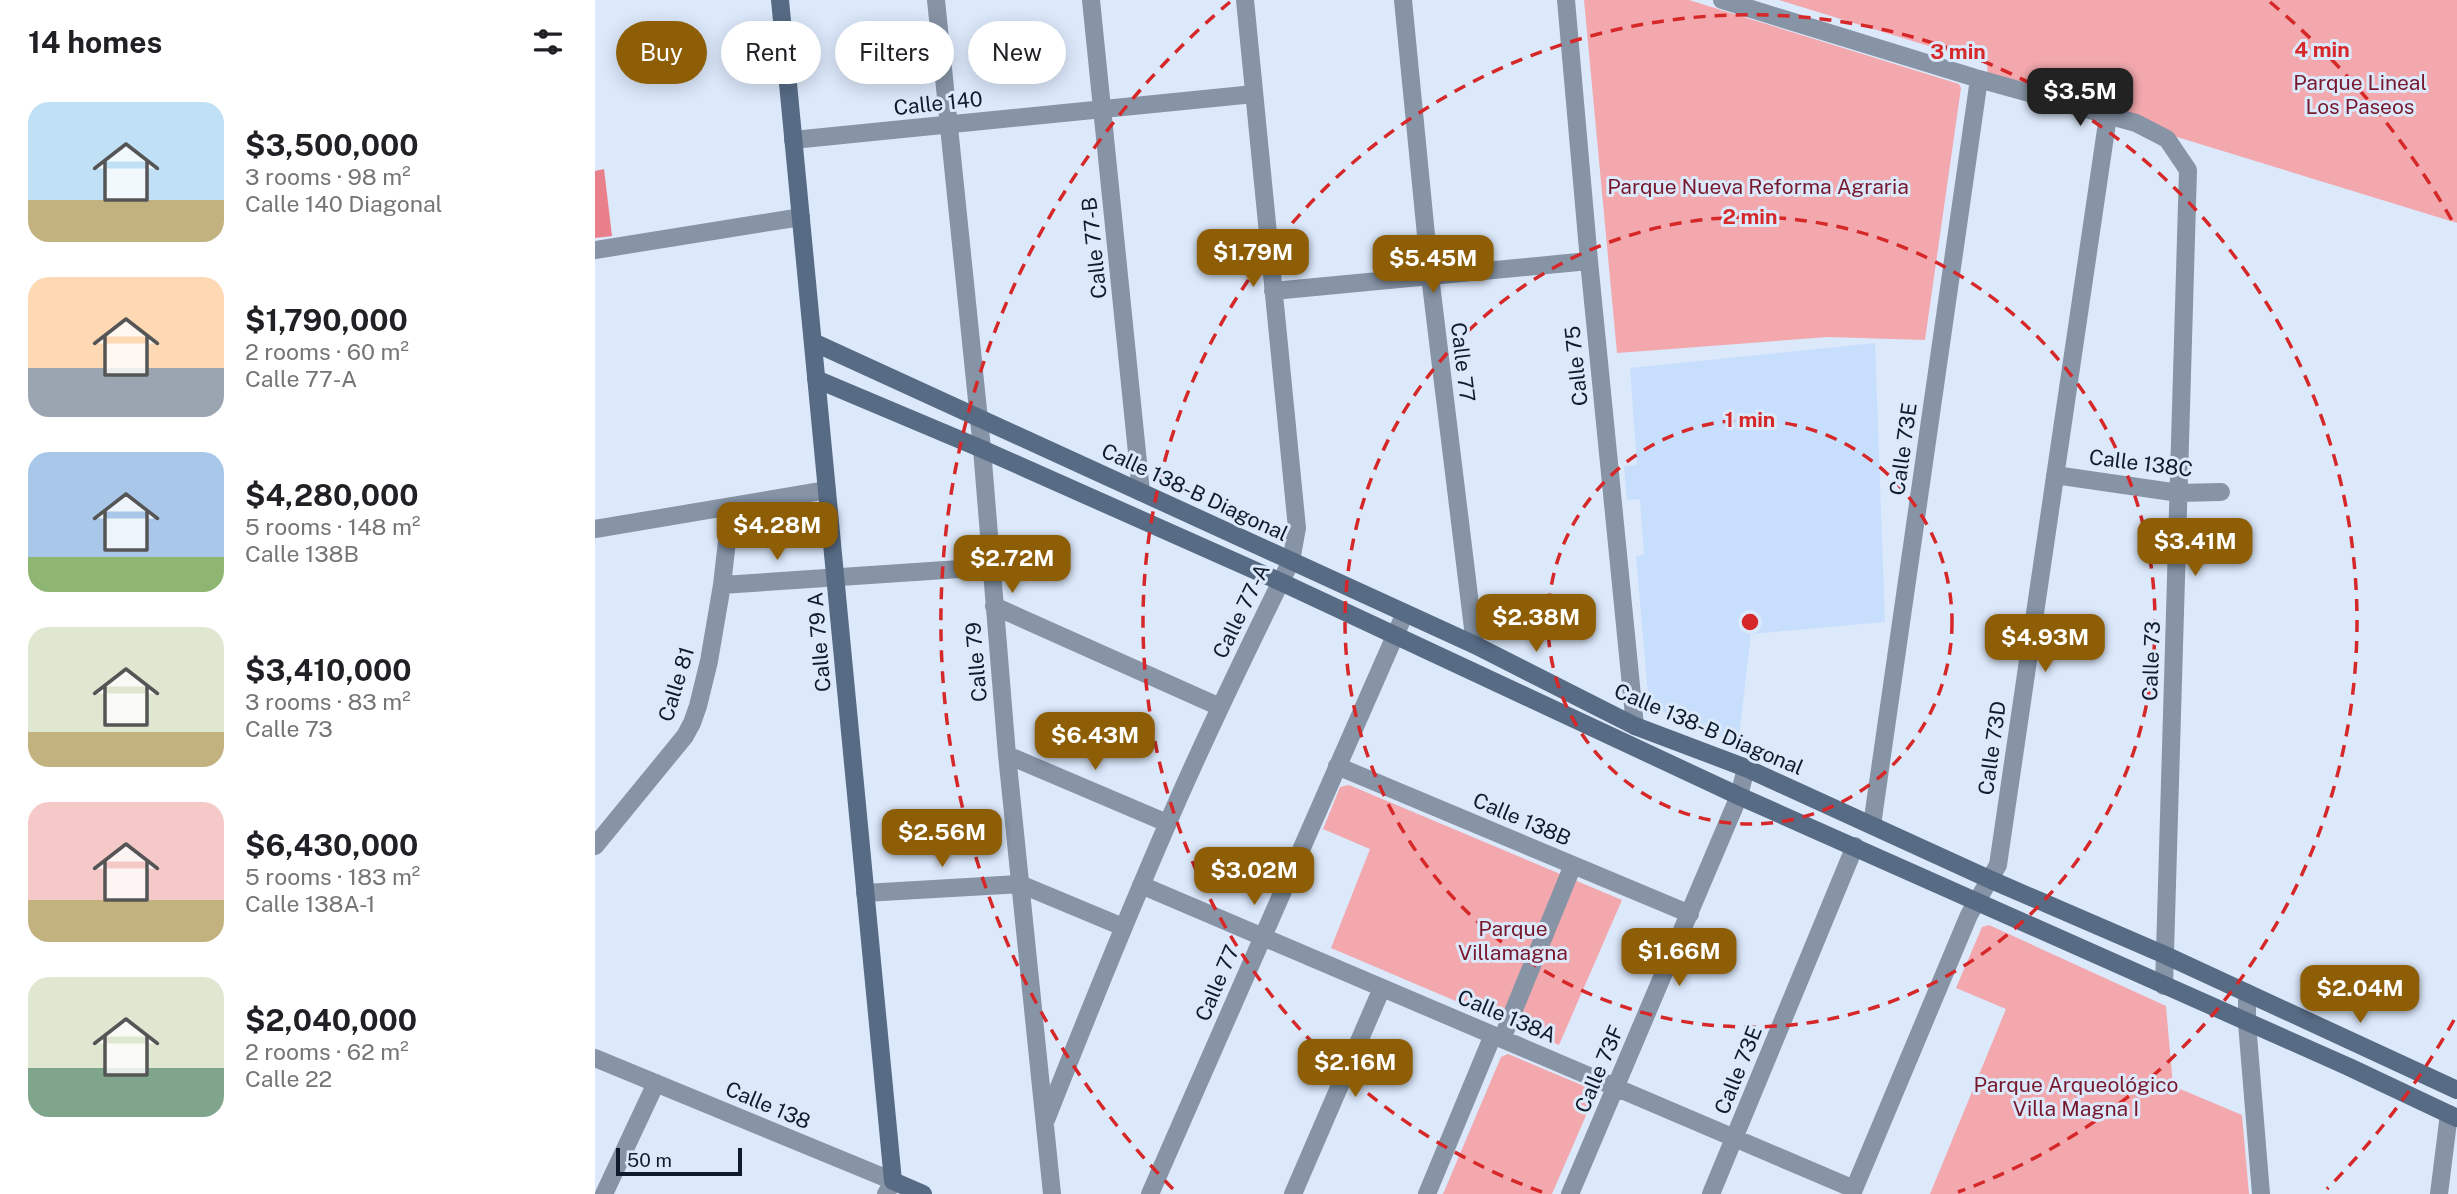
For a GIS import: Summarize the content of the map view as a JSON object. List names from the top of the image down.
{
  "streets": {
    "street": [
      "Calle 140",
      "Calle 77-B",
      "Calle 77",
      "Calle 75",
      "Calle 73E",
      "Calle 138C",
      "Calle 138-B Diagonal",
      "Calle 77-A",
      "Calle 79 A",
      "Calle 73",
      "Calle 79",
      "Calle 81",
      "Calle 73D",
      "Calle 138B",
      "Calle 138A",
      "Calle 73F",
      "Calle 138"
    ]
  },
  "crossings": [
    ["Calle 140", "Calle 77-B"],
    ["Calle 140", "Calle 77-A"],
    ["Calle 140", "Calle 79 A"],
    ["Calle 140", "Calle 79"],
    ["Calle 77-B", "Calle 138-B Diagonal"],
    ["Calle 77", "Calle 138-B Diagonal"],
    ["Calle 77", "Calle 138B"],
    ["Calle 77", "Calle 138A"],
    ["Calle 75", "Calle 138-B Diagonal"],
    ["Calle 73E", "Calle 138-B Diagonal"],
    ["Calle 73E", "Calle 138A"],
    ["Calle 138C", "Calle 73"],
    ["Calle 138C", "Calle 73D"],
    ["Calle 138-B Diagonal", "Calle 77-A"],
    ["Calle 138-B Diagonal", "Calle 79 A"],
    ["Calle 138-B Diagonal", "Calle 73"],
    ["Calle 138-B Diagonal", "Calle 79"],
    ["Calle 138-B Diagonal", "Calle 73D"],
    ["Calle 138-B Diagonal", "Calle 73F"],
    ["Calle 77-A", "Calle 79"],
    ["Calle 77-A", "Calle 138A"],
    ["Calle 79 A", "Calle 138"],
    ["Calle 73", "Calle 73D"],
    ["Calle 73D", "Calle 138A"],
    ["Calle 138B", "Calle 73F"],
    ["Calle 138A", "Calle 73F"]
  ],
  "parks": [
    "Parque Lineal Los Paseos",
    "Parque Nueva Reforma Agraria",
    "Parque Villamagna",
    "Parque Arqueológico Villa Magna I"
  ],
  "scale_bar": "50 m",
  "page": {
    "heading": "14 homes",
    "chip": [
      "Buy",
      "Rent",
      "Filters",
      "New"
    ],
    "price": [
      "$3.5M",
      "$1.79M",
      "$5.45M",
      "$4.28M",
      "$3.41M",
      "$2.72M",
      "$2.38M",
      "$4.93M",
      "$6.43M",
      "$2.56M",
      "$3.02M",
      "$1.66M",
      "$2.04M",
      "$2.16M"
    ],
    "list": [
      {
        "name": "$3,500,000",
        "note": "3 rooms · 98 m² · Calle 140 Diagonal"
      },
      {
        "name": "$1,790,000",
        "note": "2 rooms · 60 m² · Calle 77-A"
      },
      {
        "name": "$4,280,000",
        "note": "5 rooms · 148 m² · Calle 138B"
      },
      {
        "name": "$3,410,000",
        "note": "3 rooms · 83 m² · Calle 73"
      },
      {
        "name": "$6,430,000",
        "note": "5 rooms · 183 m² · Calle 138A-1"
      },
      {
        "name": "$2,040,000",
        "note": "2 rooms · 62 m² · Calle 22"
      }
    ],
    "scale": "50 m"
  },
  "rings": [
    "4 min",
    "3 min",
    "2 min",
    "1 min"
  ]
}
